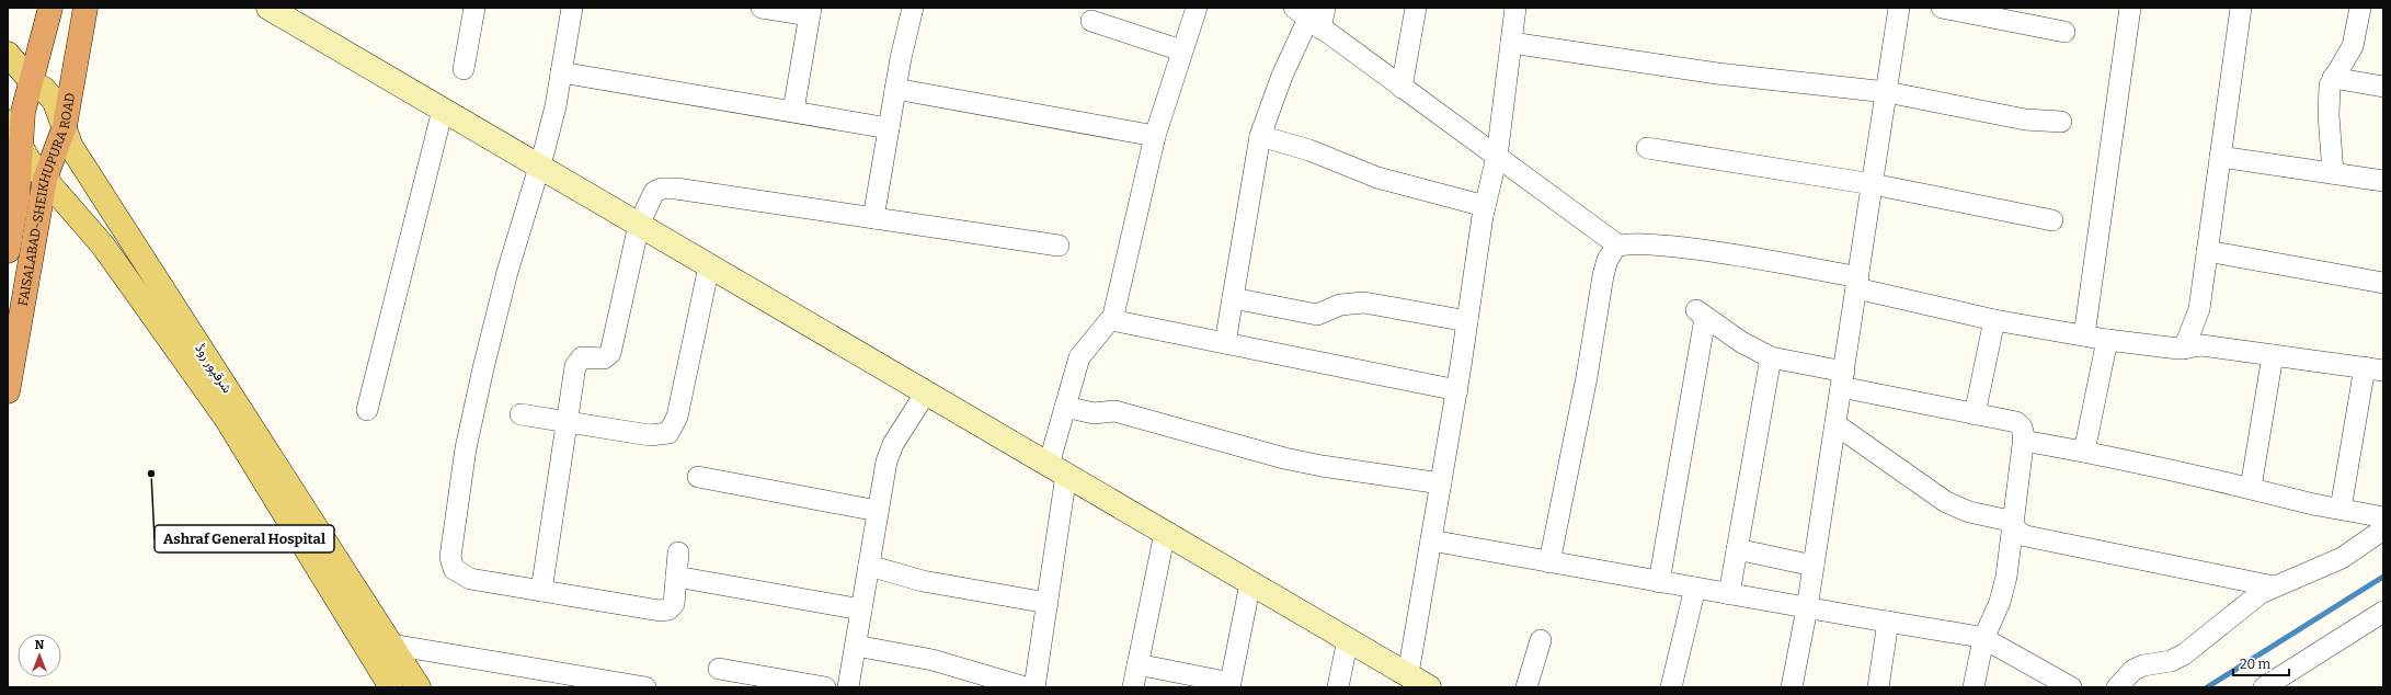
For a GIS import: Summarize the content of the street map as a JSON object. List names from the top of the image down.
{
  "streets": {
    "highway": ["FAISALABAD-SHEIKHUPURA ROAD"],
    "main road": ["شرقپور روڈ"]
  },
  "crossings": [
    ["FAISALABAD-SHEIKHUPURA ROAD", "شرقپور روڈ"]
  ],
  "places": ["Ashraf General Hospital"],
  "scale_bar": "20 m",
  "north": "top"
}
